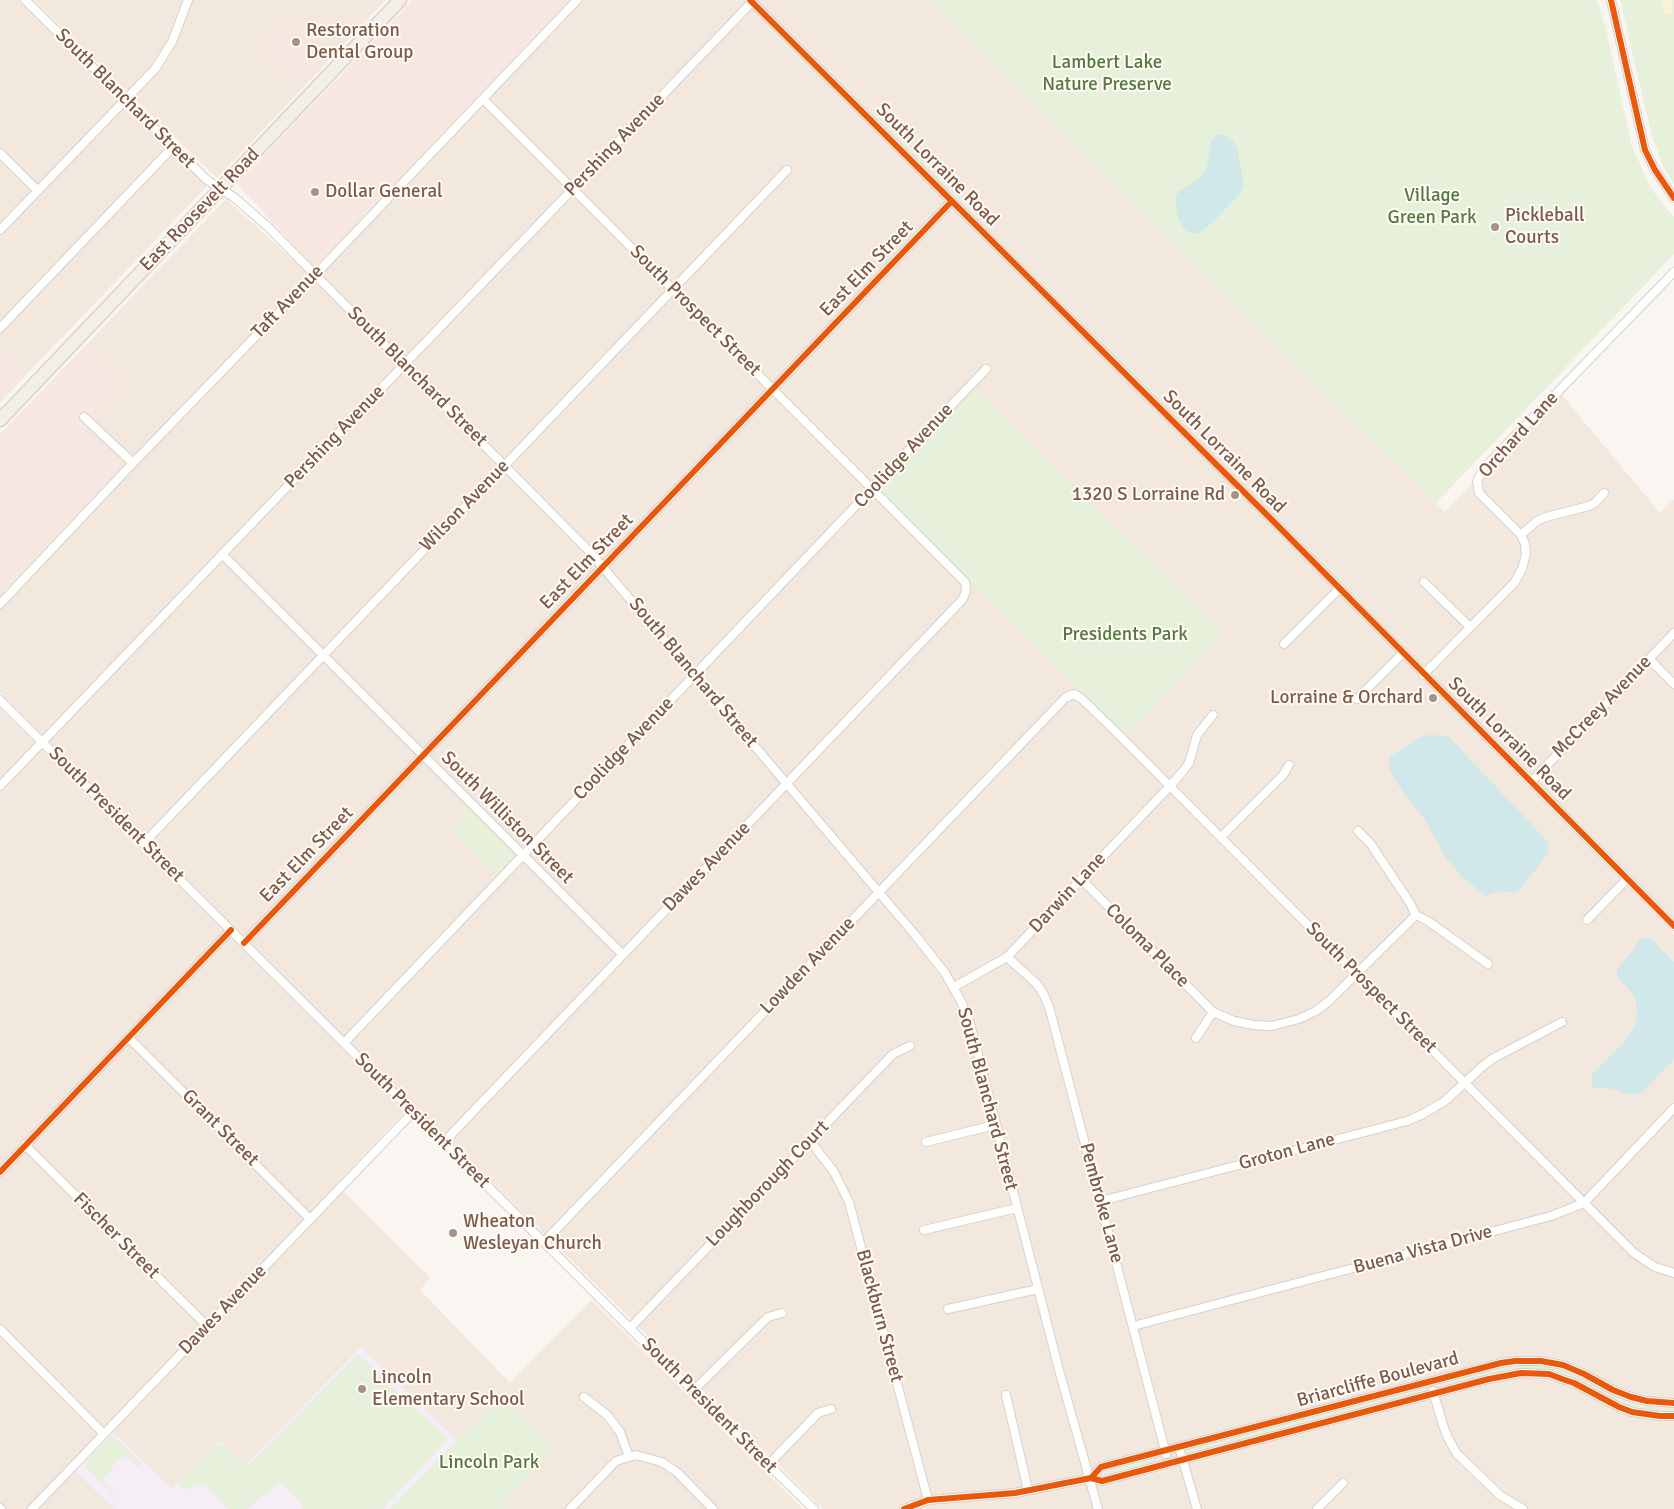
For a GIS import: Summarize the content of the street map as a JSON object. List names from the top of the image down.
{
  "streets": {
    "main road": ["East Roosevelt Road"],
    "street": [
      "South Blanchard Street",
      "Pershing Avenue",
      "South Lorraine Road",
      "East Elm Street",
      "Taft Avenue",
      "South Prospect Street",
      "Orchard Lane",
      "Coolidge Avenue",
      "Wilson Avenue",
      "McCreey Avenue",
      "South President Street",
      "South Williston Street",
      "Dawes Avenue",
      "Darwin Lane",
      "Coloma Place",
      "Lowden Avenue",
      "Grant Street",
      "Groton Lane",
      "Loughborough Court",
      "Pembroke Lane",
      "Fischer Street",
      "Buena Vista Drive",
      "Blackburn Street",
      "Briarcliffe Boulevard"
    ]
  },
  "crossings": [
    ["South Blanchard Street", "Pershing Avenue"],
    ["South Blanchard Street", "East Roosevelt Road"],
    ["South Blanchard Street", "East Elm Street"],
    ["South Blanchard Street", "Taft Avenue"],
    ["South Blanchard Street", "Coolidge Avenue"],
    ["South Blanchard Street", "Wilson Avenue"],
    ["South Blanchard Street", "Dawes Avenue"],
    ["South Blanchard Street", "Darwin Lane"],
    ["South Blanchard Street", "Lowden Avenue"],
    ["South Blanchard Street", "Briarcliffe Boulevard"],
    ["Pershing Avenue", "South Lorraine Road"],
    ["Pershing Avenue", "South Prospect Street"],
    ["Pershing Avenue", "South President Street"],
    ["Pershing Avenue", "South Williston Street"],
    ["South Lorraine Road", "East Elm Street"],
    ["South Lorraine Road", "McCreey Avenue"],
    ["East Elm Street", "South Prospect Street"],
    ["East Elm Street", "South President Street"],
    ["East Elm Street", "South Williston Street"],
    ["Taft Avenue", "South Prospect Street"],
    ["South Prospect Street", "Coolidge Avenue"],
    ["South Prospect Street", "Wilson Avenue"],
    ["South Prospect Street", "Dawes Avenue"],
    ["South Prospect Street", "Darwin Lane"],
    ["South Prospect Street", "Coloma Place"],
    ["South Prospect Street", "Lowden Avenue"],
    ["South Prospect Street", "Groton Lane"],
    ["South Prospect Street", "Buena Vista Drive"],
    ["Coolidge Avenue", "South President Street"],
    ["Coolidge Avenue", "South Williston Street"],
    ["Wilson Avenue", "South President Street"],
    ["Wilson Avenue", "South Williston Street"],
    ["South President Street", "Dawes Avenue"],
    ["South President Street", "Lowden Avenue"],
    ["South President Street", "Loughborough Court"],
    ["South Williston Street", "Dawes Avenue"],
    ["Dawes Avenue", "Grant Street"],
    ["Dawes Avenue", "Fischer Street"],
    ["Darwin Lane", "Coloma Place"],
    ["Darwin Lane", "Pembroke Lane"],
    ["Groton Lane", "Pembroke Lane"],
    ["Loughborough Court", "Blackburn Street"],
    ["Pembroke Lane", "Buena Vista Drive"],
    ["Pembroke Lane", "Briarcliffe Boulevard"],
    ["Blackburn Street", "Briarcliffe Boulevard"]
  ],
  "parks": [
    "Lambert Lake Nature Preserve",
    "Village Green Park",
    "Presidents Park",
    "Lincoln Park"
  ],
  "places": [
    "Restoration Dental Group",
    "Dollar General",
    "Pickleball Courts",
    "1320 S Lorraine Rd",
    "Lorraine & Orchard",
    "Wheaton Wesleyan Church",
    "Lincoln Elementary School"
  ]
}
